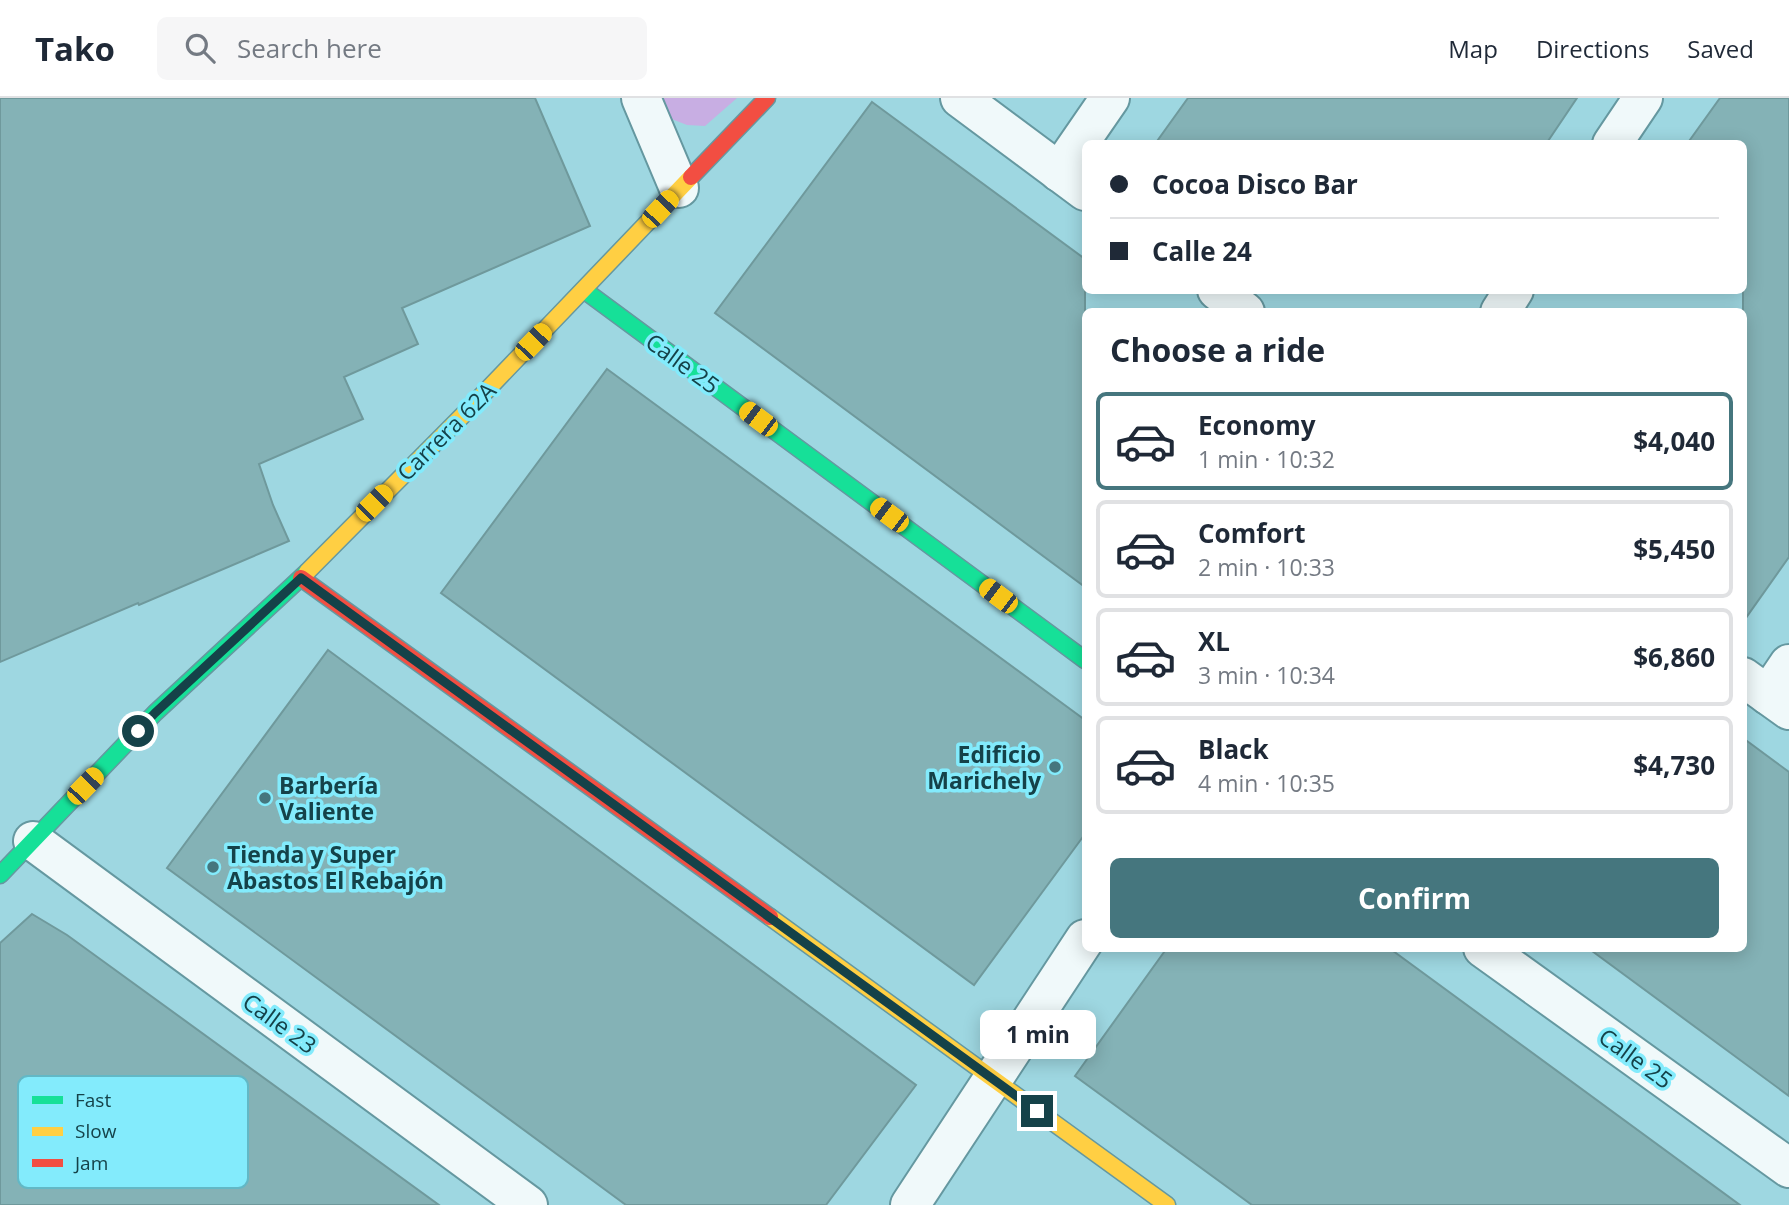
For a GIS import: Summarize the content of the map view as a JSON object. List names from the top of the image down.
{
  "streets": {
    "street": ["Calle 25", "Carrera 62A", "Calle 23"]
  },
  "crossings": [
    ["Calle 25", "Carrera 62A"],
    ["Carrera 62A", "Calle 23"]
  ],
  "places": ["Edificio Marichely", "Barbería Valiente", "Tienda y Super Abastos El Rebajón"],
  "legend": ["Fast", "Slow", "Jam"],
  "page": {
    "header": "Tako",
    "search": "Search here",
    "nav": ["Map", "Directions", "Saved"],
    "banner": ["Cocoa Disco Bar", "Calle 24"],
    "heading": "Choose a ride",
    "list": [
      {
        "name": "Economy",
        "note": "1 min · 10:32",
        "value": "$4,040"
      },
      {
        "name": "Comfort",
        "note": "2 min · 10:33",
        "value": "$5,450"
      },
      {
        "name": "XL",
        "note": "3 min · 10:34",
        "value": "$6,860"
      },
      {
        "name": "Black",
        "note": "4 min · 10:35",
        "value": "$4,730"
      }
    ],
    "buttons": "Confirm",
    "bubble": "1 min"
  }
}
